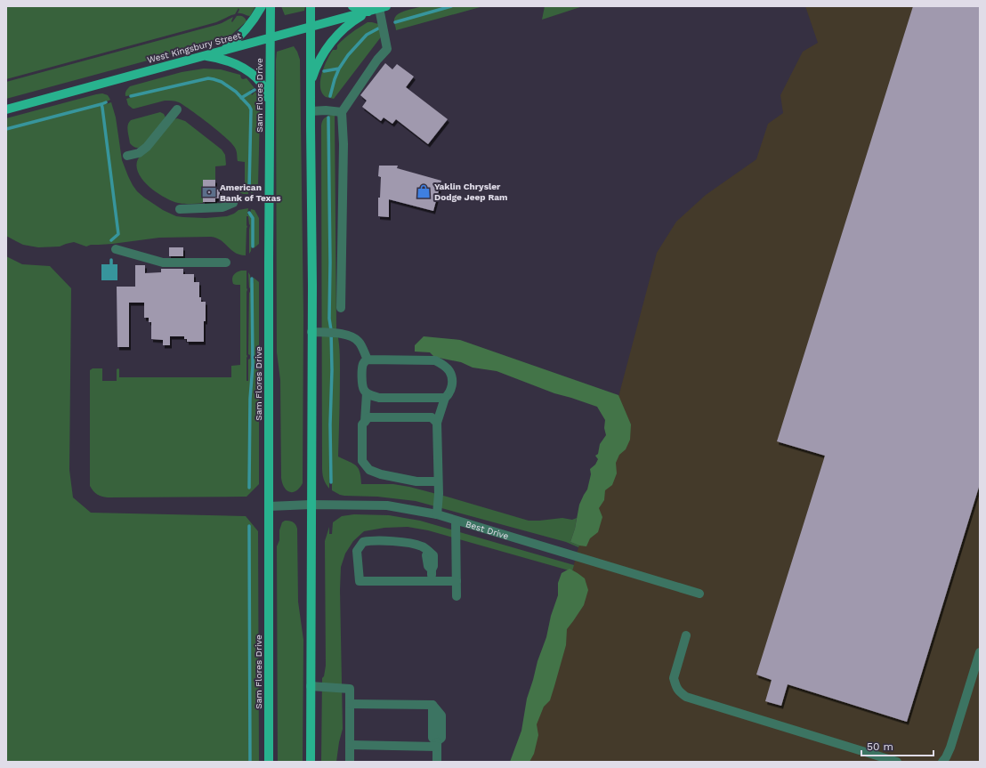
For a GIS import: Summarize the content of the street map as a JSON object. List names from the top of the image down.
{
  "streets": {
    "main road": ["West Kingsbury Street", "Sam Flores Drive"],
    "street": ["Best Drive"]
  },
  "crossings": [
    ["West Kingsbury Street", "Sam Flores Drive"],
    ["Sam Flores Drive", "Best Drive"]
  ],
  "places": {
    "shop": ["Yaklin Chrysler Dodge Jeep Ram"],
    "bank": ["American Bank of Texas"]
  },
  "scale_bar": "50 m"
}
